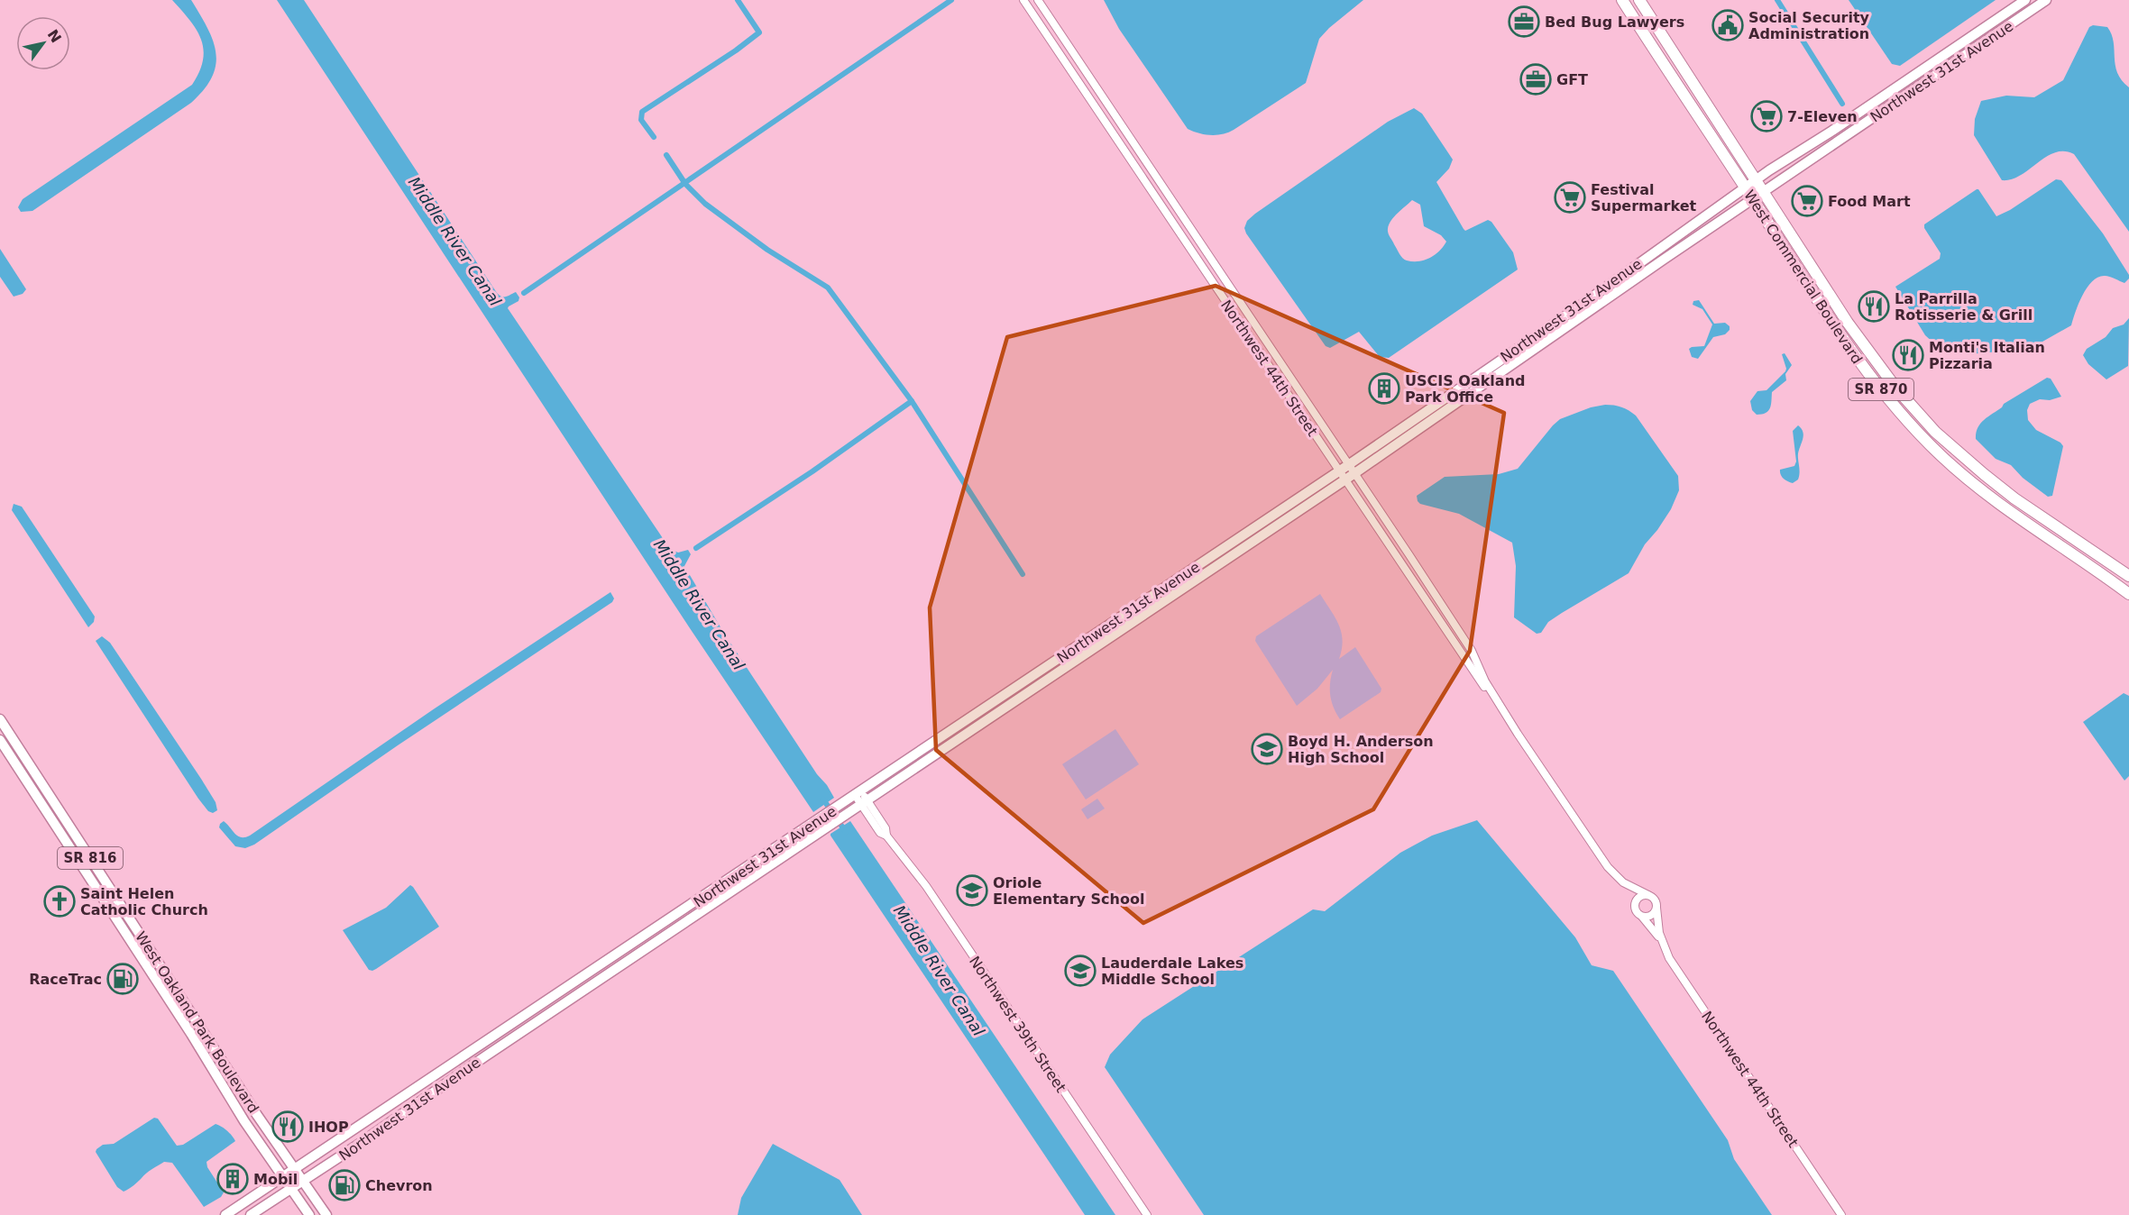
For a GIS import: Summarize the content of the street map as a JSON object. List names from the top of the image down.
{
  "streets": {
    "highway": ["West Commercial Boulevard", "SR 870"],
    "main road": ["Northwest 31st Avenue", "SR 816", "West Oakland Park Boulevard"],
    "street": ["Northwest 44th Street", "Northwest 39th Street"]
  },
  "crossings": [
    ["Northwest 31st Avenue", "West Commercial Boulevard"],
    ["Northwest 31st Avenue", "Northwest 44th Street"],
    ["Northwest 31st Avenue", "West Oakland Park Boulevard"],
    ["Northwest 31st Avenue", "Northwest 39th Street"]
  ],
  "water": ["Middle River Canal"],
  "places": {
    "office": ["Bed Bug Lawyers", "GFT"],
    "public building": ["Social Security Administration"],
    "supermarket": ["7-Eleven", "Festival Supermarket", "Food Mart"],
    "restaurant": ["La Parrilla Rotisserie & Grill", "Monti's Italian Pizzaria", "IHOP"],
    "building": ["USCIS Oakland Park Office", "Mobil"],
    "school or university": ["Boyd H. Anderson High School", "Oriole Elementary School", "Lauderdale Lakes Middle School"],
    "church": ["Saint Helen Catholic Church"],
    "fuel station": ["RaceTrac", "Chevron"]
  },
  "north": "top right"
}
